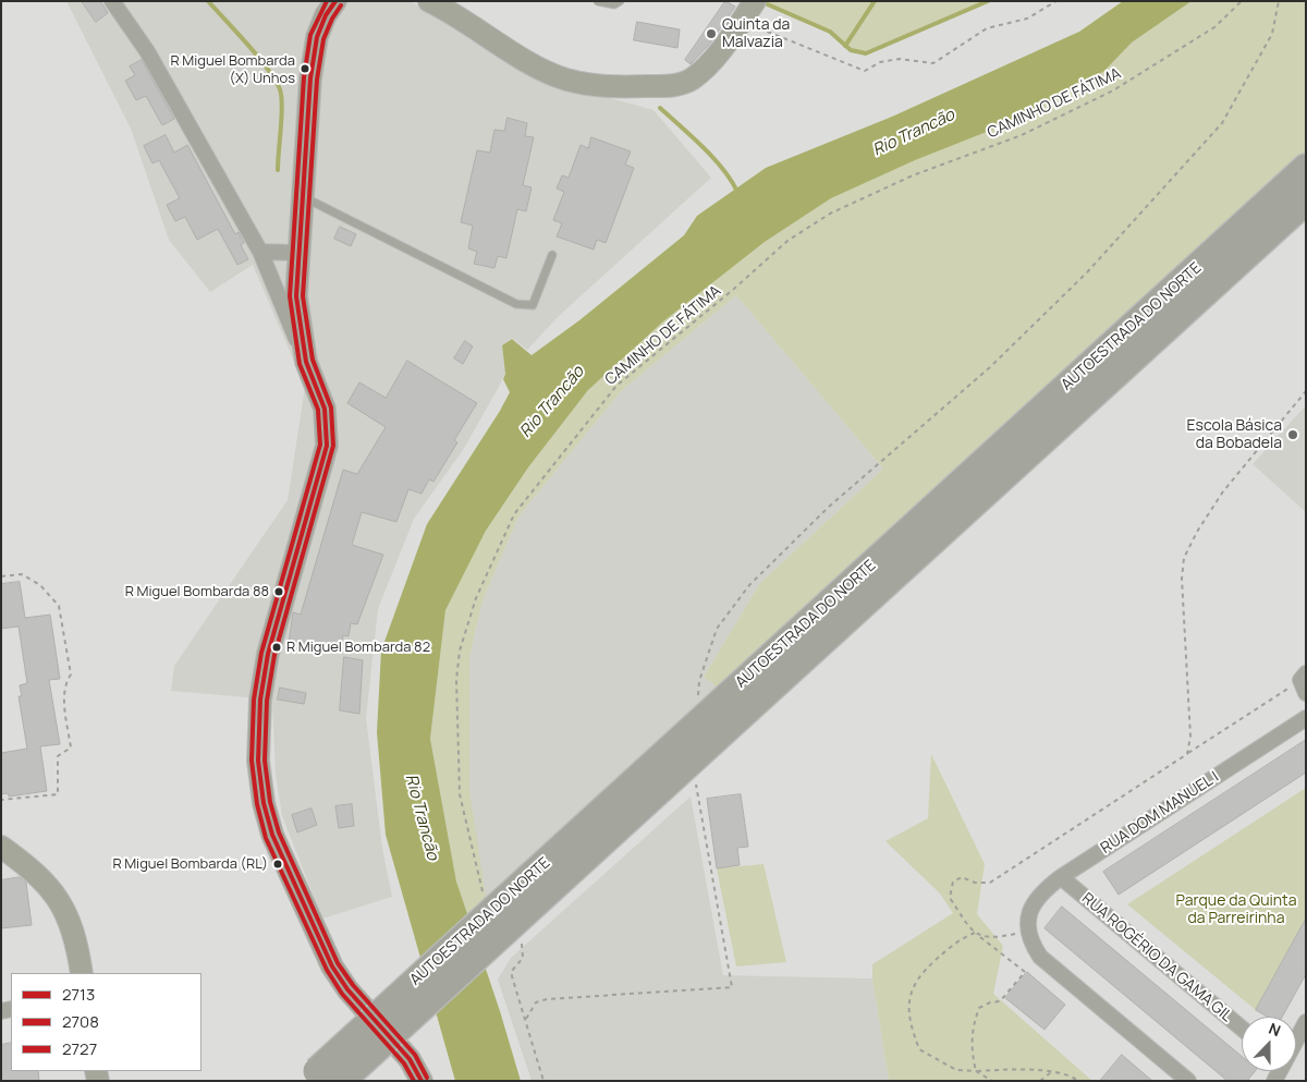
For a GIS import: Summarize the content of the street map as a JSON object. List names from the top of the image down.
{
  "streets": {
    "highway": ["AUTOESTRADA DO NORTE"],
    "street": ["RUA DOM MANUEL I", "RUA ROGÉRIO DA GAMA GIL"],
    "path": ["CAMINHO DE FÁTIMA"]
  },
  "crossings": [
    ["RUA DOM MANUEL I", "RUA ROGÉRIO DA GAMA GIL"]
  ],
  "water": ["Rio Trancão"],
  "parks": ["Parque da Quinta da Parreirinha"],
  "places": [
    "Quinta da Malvazia",
    "R Miguel Bombarda (X) Unhos",
    "Escola Básica da Bobadela",
    "R Miguel Bombarda 88",
    "R Miguel Bombarda 82",
    "R Miguel Bombarda (RL)"
  ],
  "lines": ["transit line 2713", "transit line 2708", "transit line 2727"],
  "legend": ["2713", "2708", "2727"],
  "north": "top"
}
